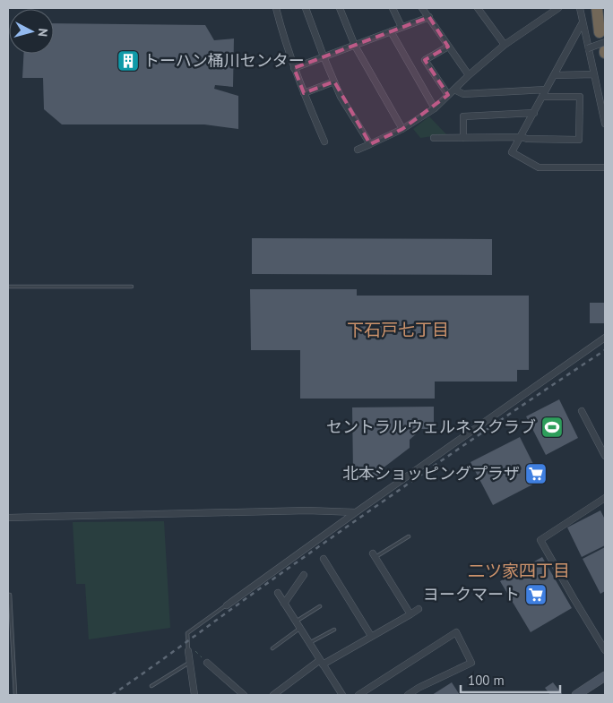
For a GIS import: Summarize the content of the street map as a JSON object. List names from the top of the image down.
{
  "districts": ["下石戸七丁目", "二ツ家四丁目"],
  "places": {
    "building": ["トーハン桶川センター"],
    "sports": ["セントラルウェルネスクラブ"],
    "supermarket": ["北本ショッピングプラザ", "ヨークマート"]
  },
  "scale_bar": "100 m",
  "north": "right"
}
